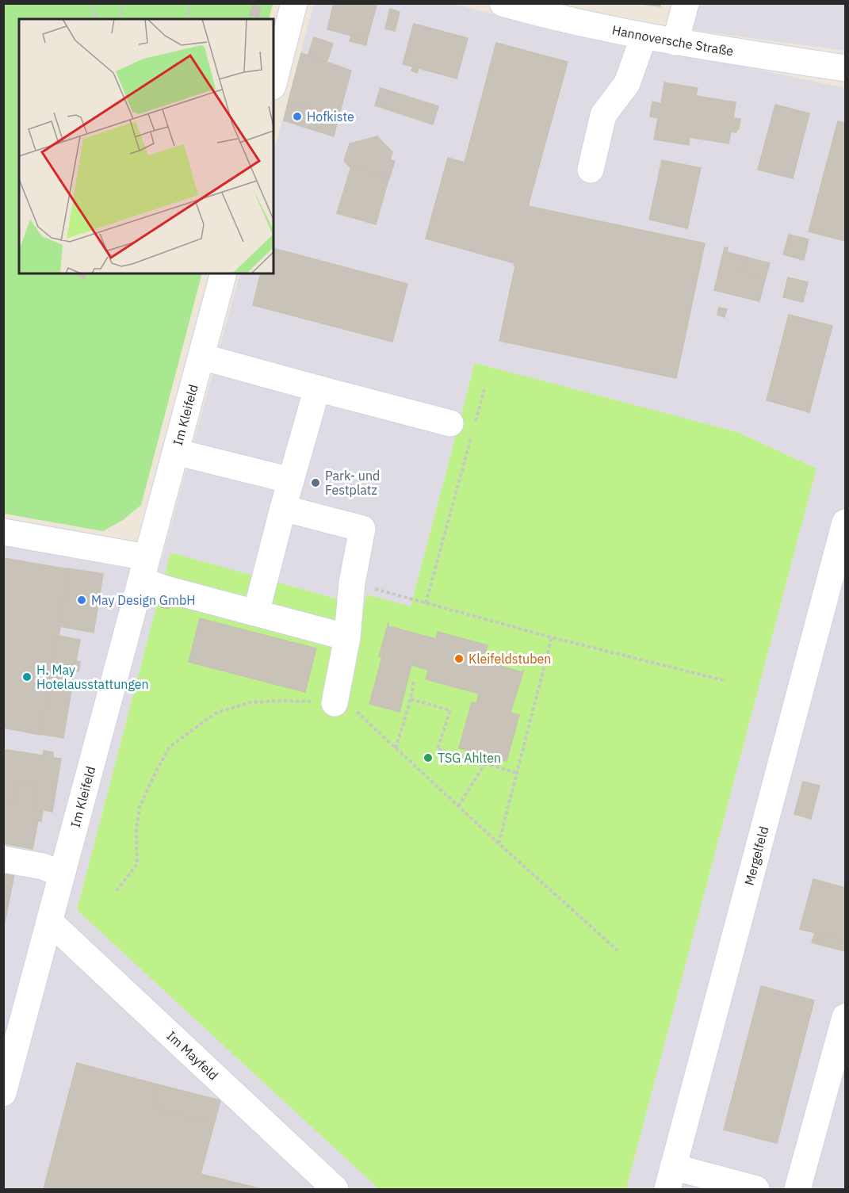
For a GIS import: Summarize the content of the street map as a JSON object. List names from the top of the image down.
{
  "streets": {
    "street": [
      "Hannoversche Straße",
      "Im Kleifeld",
      "Mergelfeld",
      "Im Mayfeld"
    ]
  },
  "crossings": [
    ["Im Kleifeld", "Im Mayfeld"]
  ],
  "places": [
    "Hofkiste",
    "Park- und Festplatz",
    "May Design GmbH",
    "Kleifeldstuben",
    "H. May Hotelausstattungen",
    "TSG Ahlten"
  ]
}
